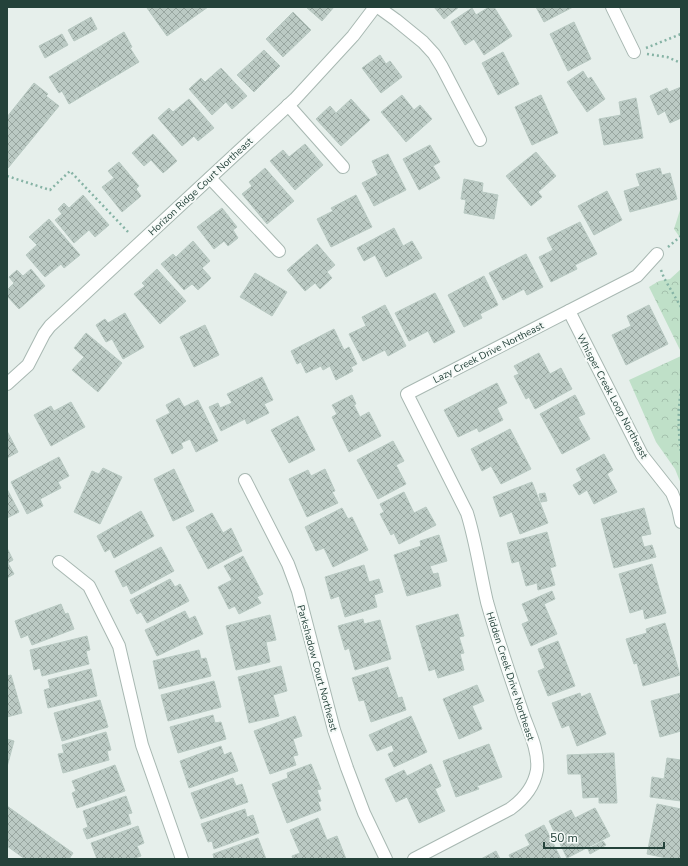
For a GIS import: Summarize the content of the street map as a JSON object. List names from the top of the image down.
{
  "streets": {
    "street": [
      "Horizon Ridge Court Northeast",
      "Lazy Creek Drive Northeast",
      "Whisper Creek Loop Northeast",
      "Parkshadow Court Northeast",
      "Hidden Creek Drive Northeast"
    ]
  },
  "crossings": [
    ["Lazy Creek Drive Northeast", "Whisper Creek Loop Northeast"],
    ["Lazy Creek Drive Northeast", "Hidden Creek Drive Northeast"]
  ],
  "scale_bar": "50 m"
}
